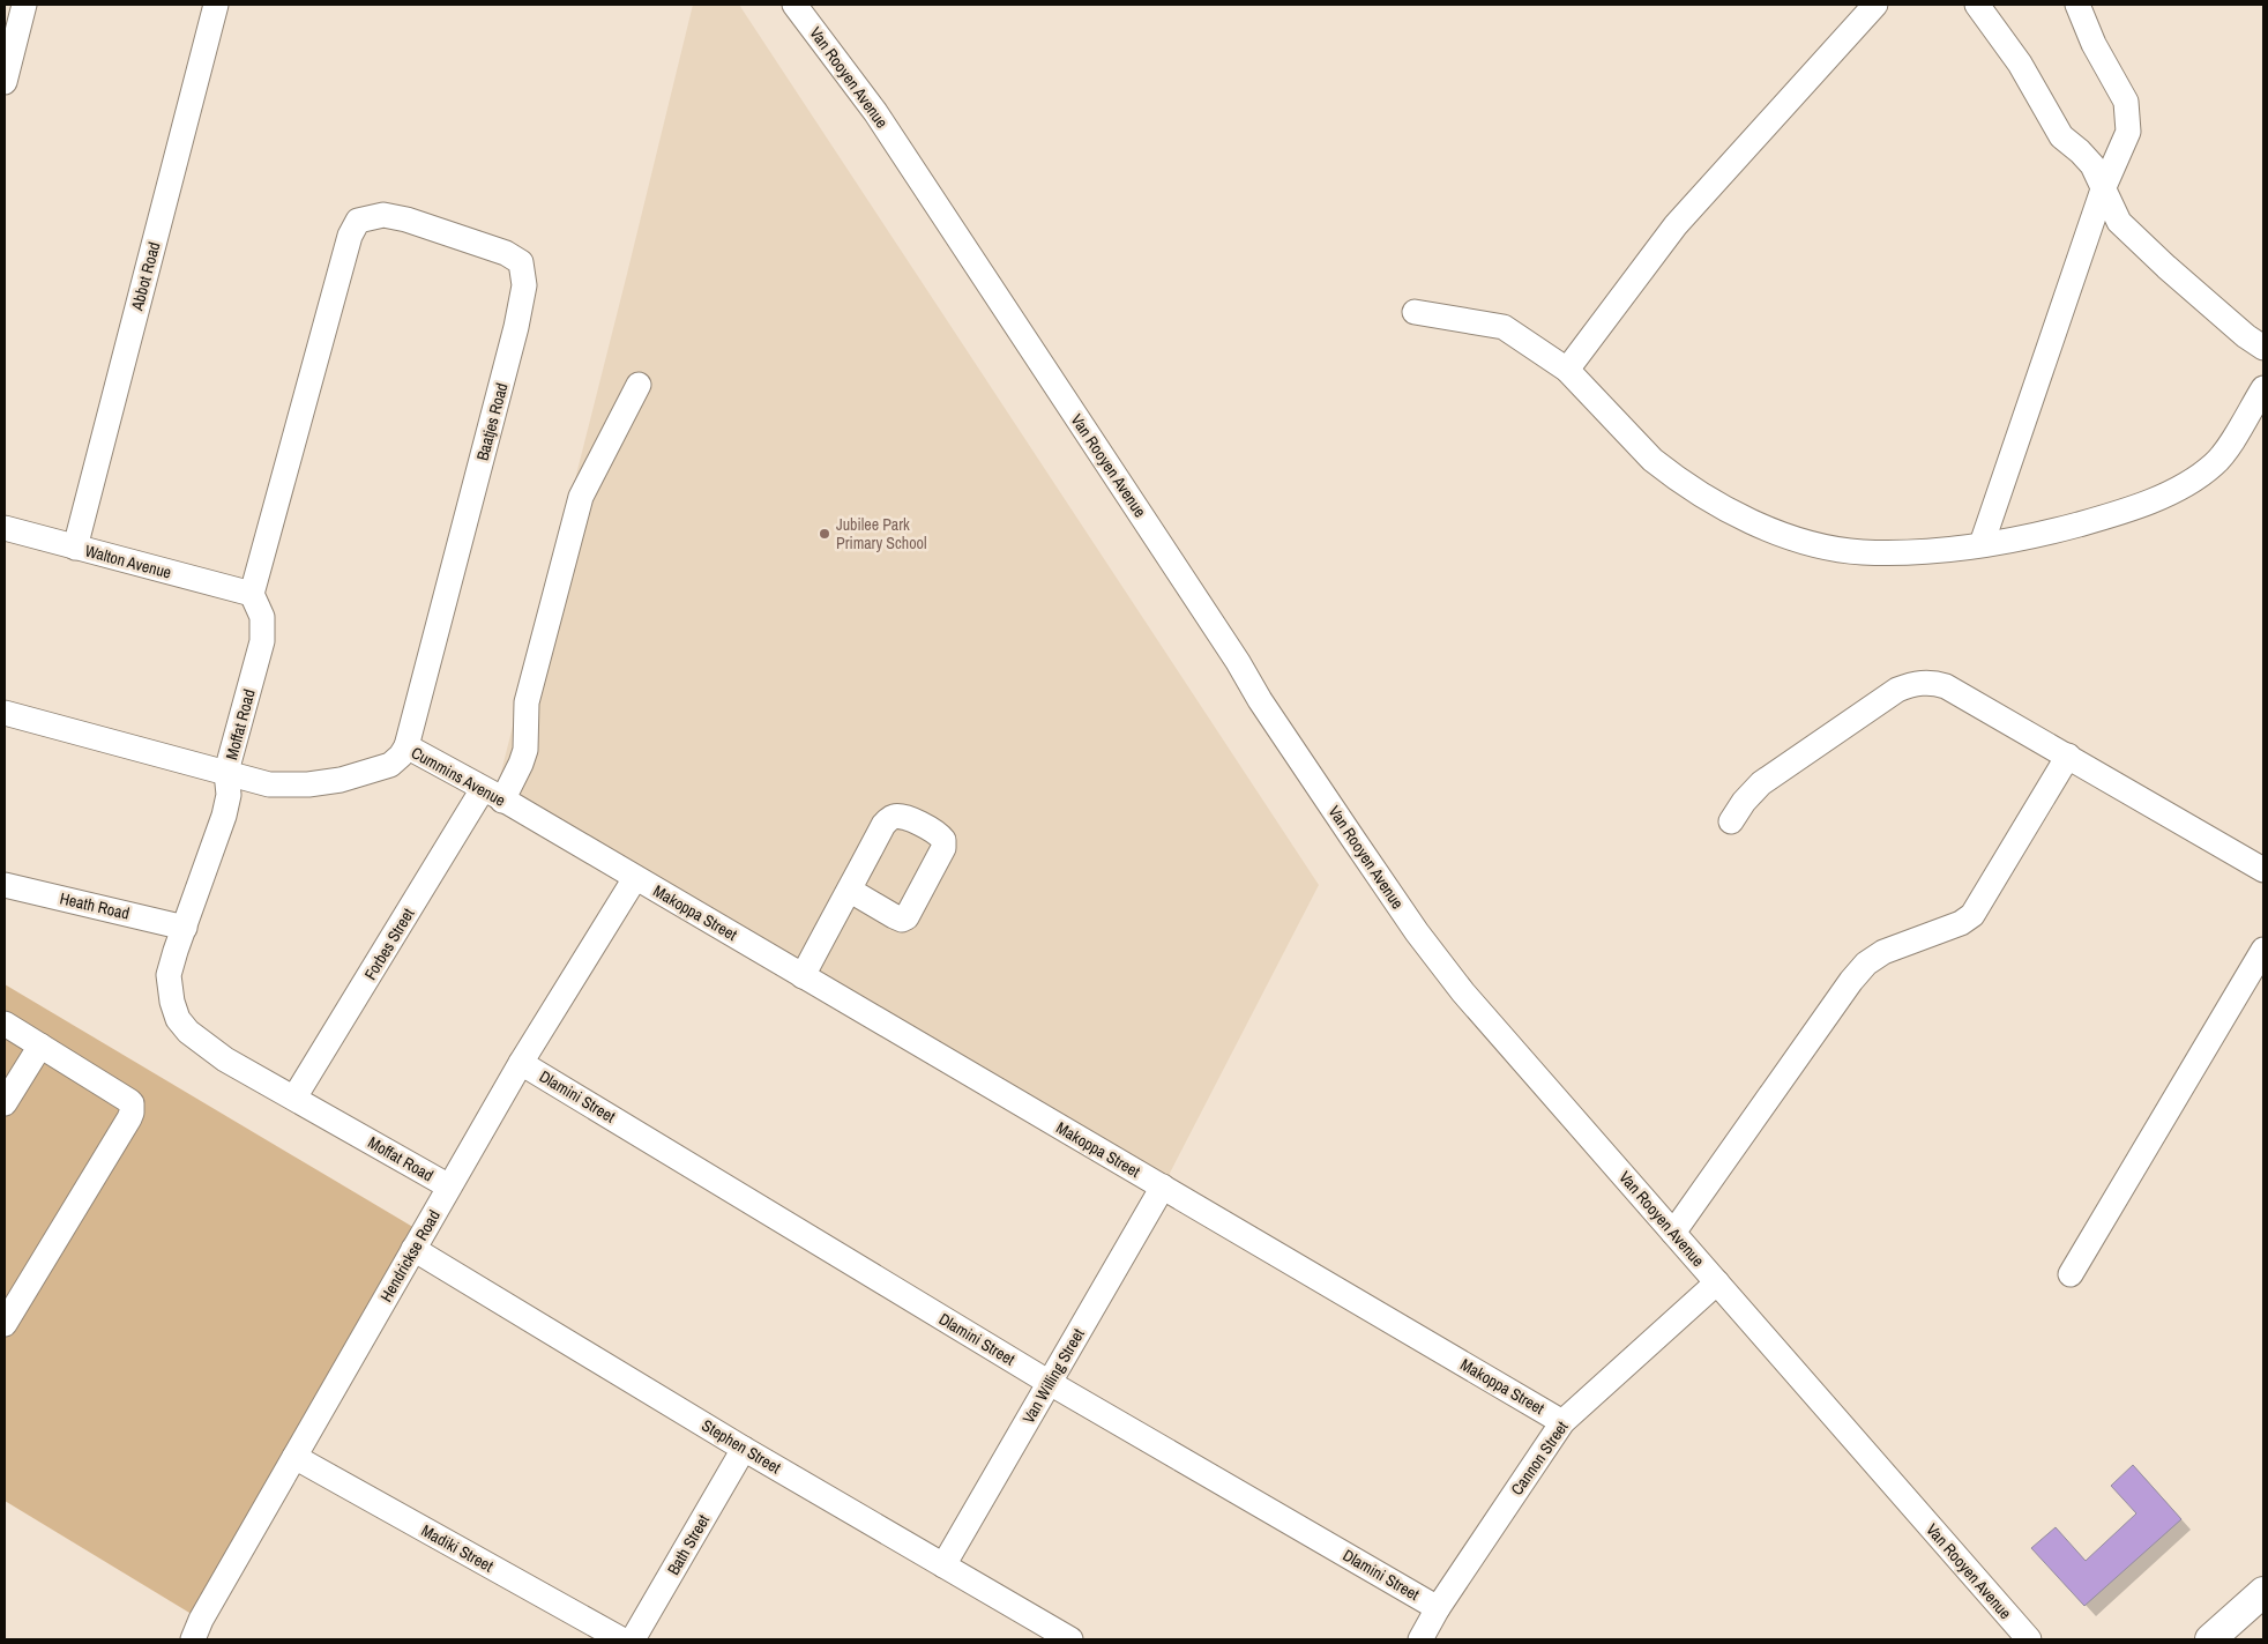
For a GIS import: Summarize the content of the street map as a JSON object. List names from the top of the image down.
{
  "streets": {
    "street": [
      "Van Rooyen Avenue",
      "Abbot Road",
      "Baatjes Road",
      "Walton Avenue",
      "Moffat Road",
      "Cummins Avenue",
      "Heath Road",
      "Makoppa Street",
      "Forbes Street",
      "Dlamini Street",
      "Hendrickse Road",
      "Van Willing Street",
      "Stephen Street",
      "Cannon Street",
      "Bath Street",
      "Madiki Street"
    ]
  },
  "crossings": [
    ["Van Rooyen Avenue", "Cannon Street"],
    ["Abbot Road", "Walton Avenue"],
    ["Baatjes Road", "Walton Avenue"],
    ["Baatjes Road", "Moffat Road"],
    ["Baatjes Road", "Cummins Avenue"],
    ["Walton Avenue", "Moffat Road"],
    ["Moffat Road", "Cummins Avenue"],
    ["Moffat Road", "Heath Road"],
    ["Moffat Road", "Forbes Street"],
    ["Moffat Road", "Hendrickse Road"],
    ["Cummins Avenue", "Makoppa Street"],
    ["Cummins Avenue", "Forbes Street"],
    ["Cummins Avenue", "Hendrickse Road"],
    ["Makoppa Street", "Hendrickse Road"],
    ["Makoppa Street", "Van Willing Street"],
    ["Makoppa Street", "Cannon Street"],
    ["Dlamini Street", "Hendrickse Road"],
    ["Dlamini Street", "Van Willing Street"],
    ["Dlamini Street", "Cannon Street"],
    ["Hendrickse Road", "Stephen Street"],
    ["Hendrickse Road", "Madiki Street"],
    ["Van Willing Street", "Stephen Street"],
    ["Stephen Street", "Bath Street"]
  ],
  "places": ["Jubilee Park Primary School"]
}
